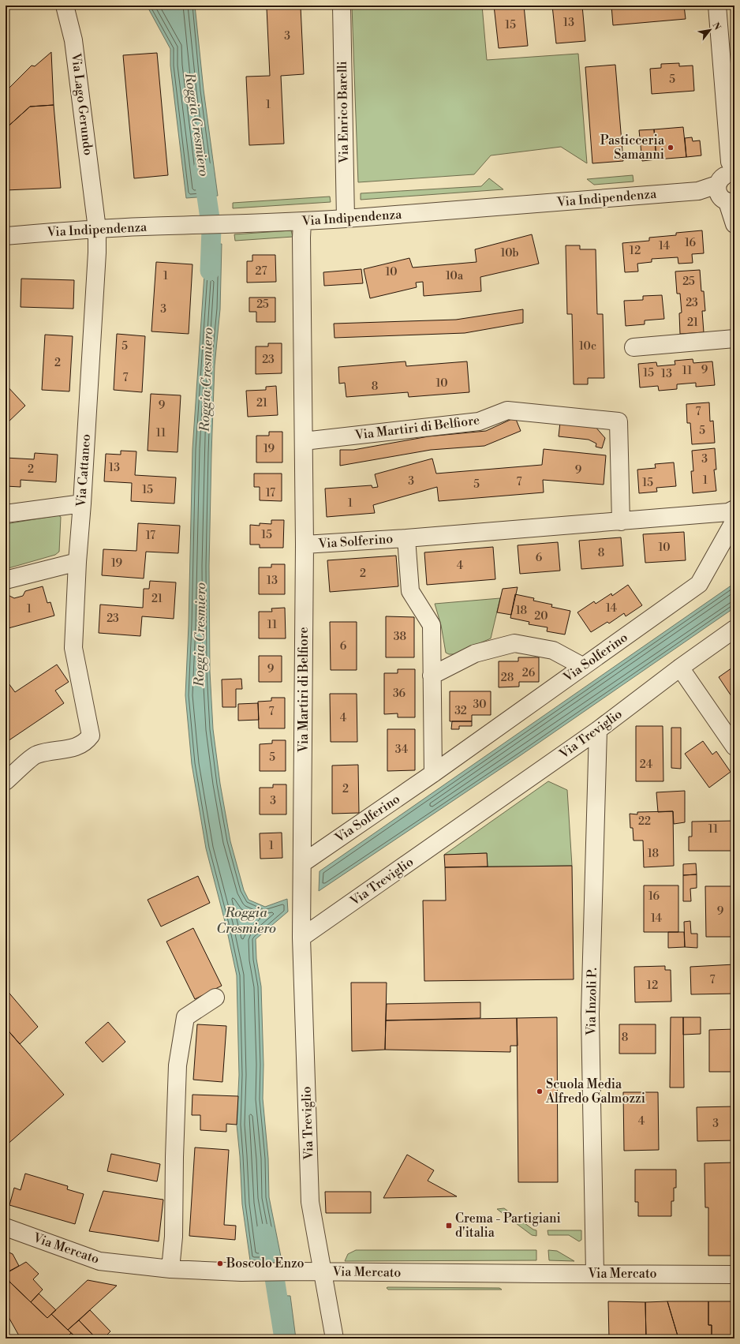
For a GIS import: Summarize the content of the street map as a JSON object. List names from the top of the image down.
{
  "streets": {
    "street": [
      "Via Lago Gerundo",
      "Via Enrico Barelli",
      "Via Indipendenza",
      "Via Martiri di Belfiore",
      "Via Cattaneo",
      "Via Solferino",
      "Via Treviglio",
      "Via Inzoli P.",
      "Via Mercato"
    ]
  },
  "crossings": [
    ["Via Lago Gerundo", "Via Cattaneo"],
    ["Via Enrico Barelli", "Via Indipendenza"],
    ["Via Indipendenza", "Via Martiri di Belfiore"],
    ["Via Indipendenza", "Via Cattaneo"],
    ["Via Martiri di Belfiore", "Via Solferino"],
    ["Via Martiri di Belfiore", "Via Treviglio"],
    ["Via Treviglio", "Via Inzoli P."],
    ["Via Treviglio", "Via Mercato"],
    ["Via Inzoli P.", "Via Mercato"]
  ],
  "water": ["Roggia Cresmiero"],
  "places": {
    "other": ["Pasticceria Samanni", "Scuola Media Alfredo Galmozzi", "Boscolo Enzo"],
    "transit": ["Crema - Partigiani d'italia"]
  },
  "house_numbers": [
    "13",
    "15",
    "3",
    "5",
    "1",
    "16",
    "14",
    "12",
    "10b",
    "27",
    "10",
    "1",
    "10a",
    "25",
    "23",
    "25",
    "3",
    "21",
    "5",
    "10c",
    "23",
    "2",
    "9",
    "11",
    "15",
    "13",
    "7",
    "10",
    "8",
    "21",
    "9",
    "7",
    "5",
    "11",
    "19",
    "3",
    "13",
    "2",
    "9",
    "1",
    "3",
    "7",
    "15",
    "5",
    "15",
    "17",
    "1",
    "15",
    "17",
    "10",
    "8",
    "6",
    "19",
    "4",
    "2",
    "13",
    "21",
    "14",
    "1",
    "18",
    "20",
    "23",
    "11",
    "38",
    "6",
    "9",
    "26",
    "28",
    "36",
    "30",
    "32",
    "7",
    "4",
    "34",
    "5",
    "24",
    "2",
    "3",
    "22",
    "11",
    "1",
    "18",
    "16",
    "9",
    "14",
    "7",
    "12",
    "8",
    "4",
    "3"
  ],
  "north": "top right"
}
